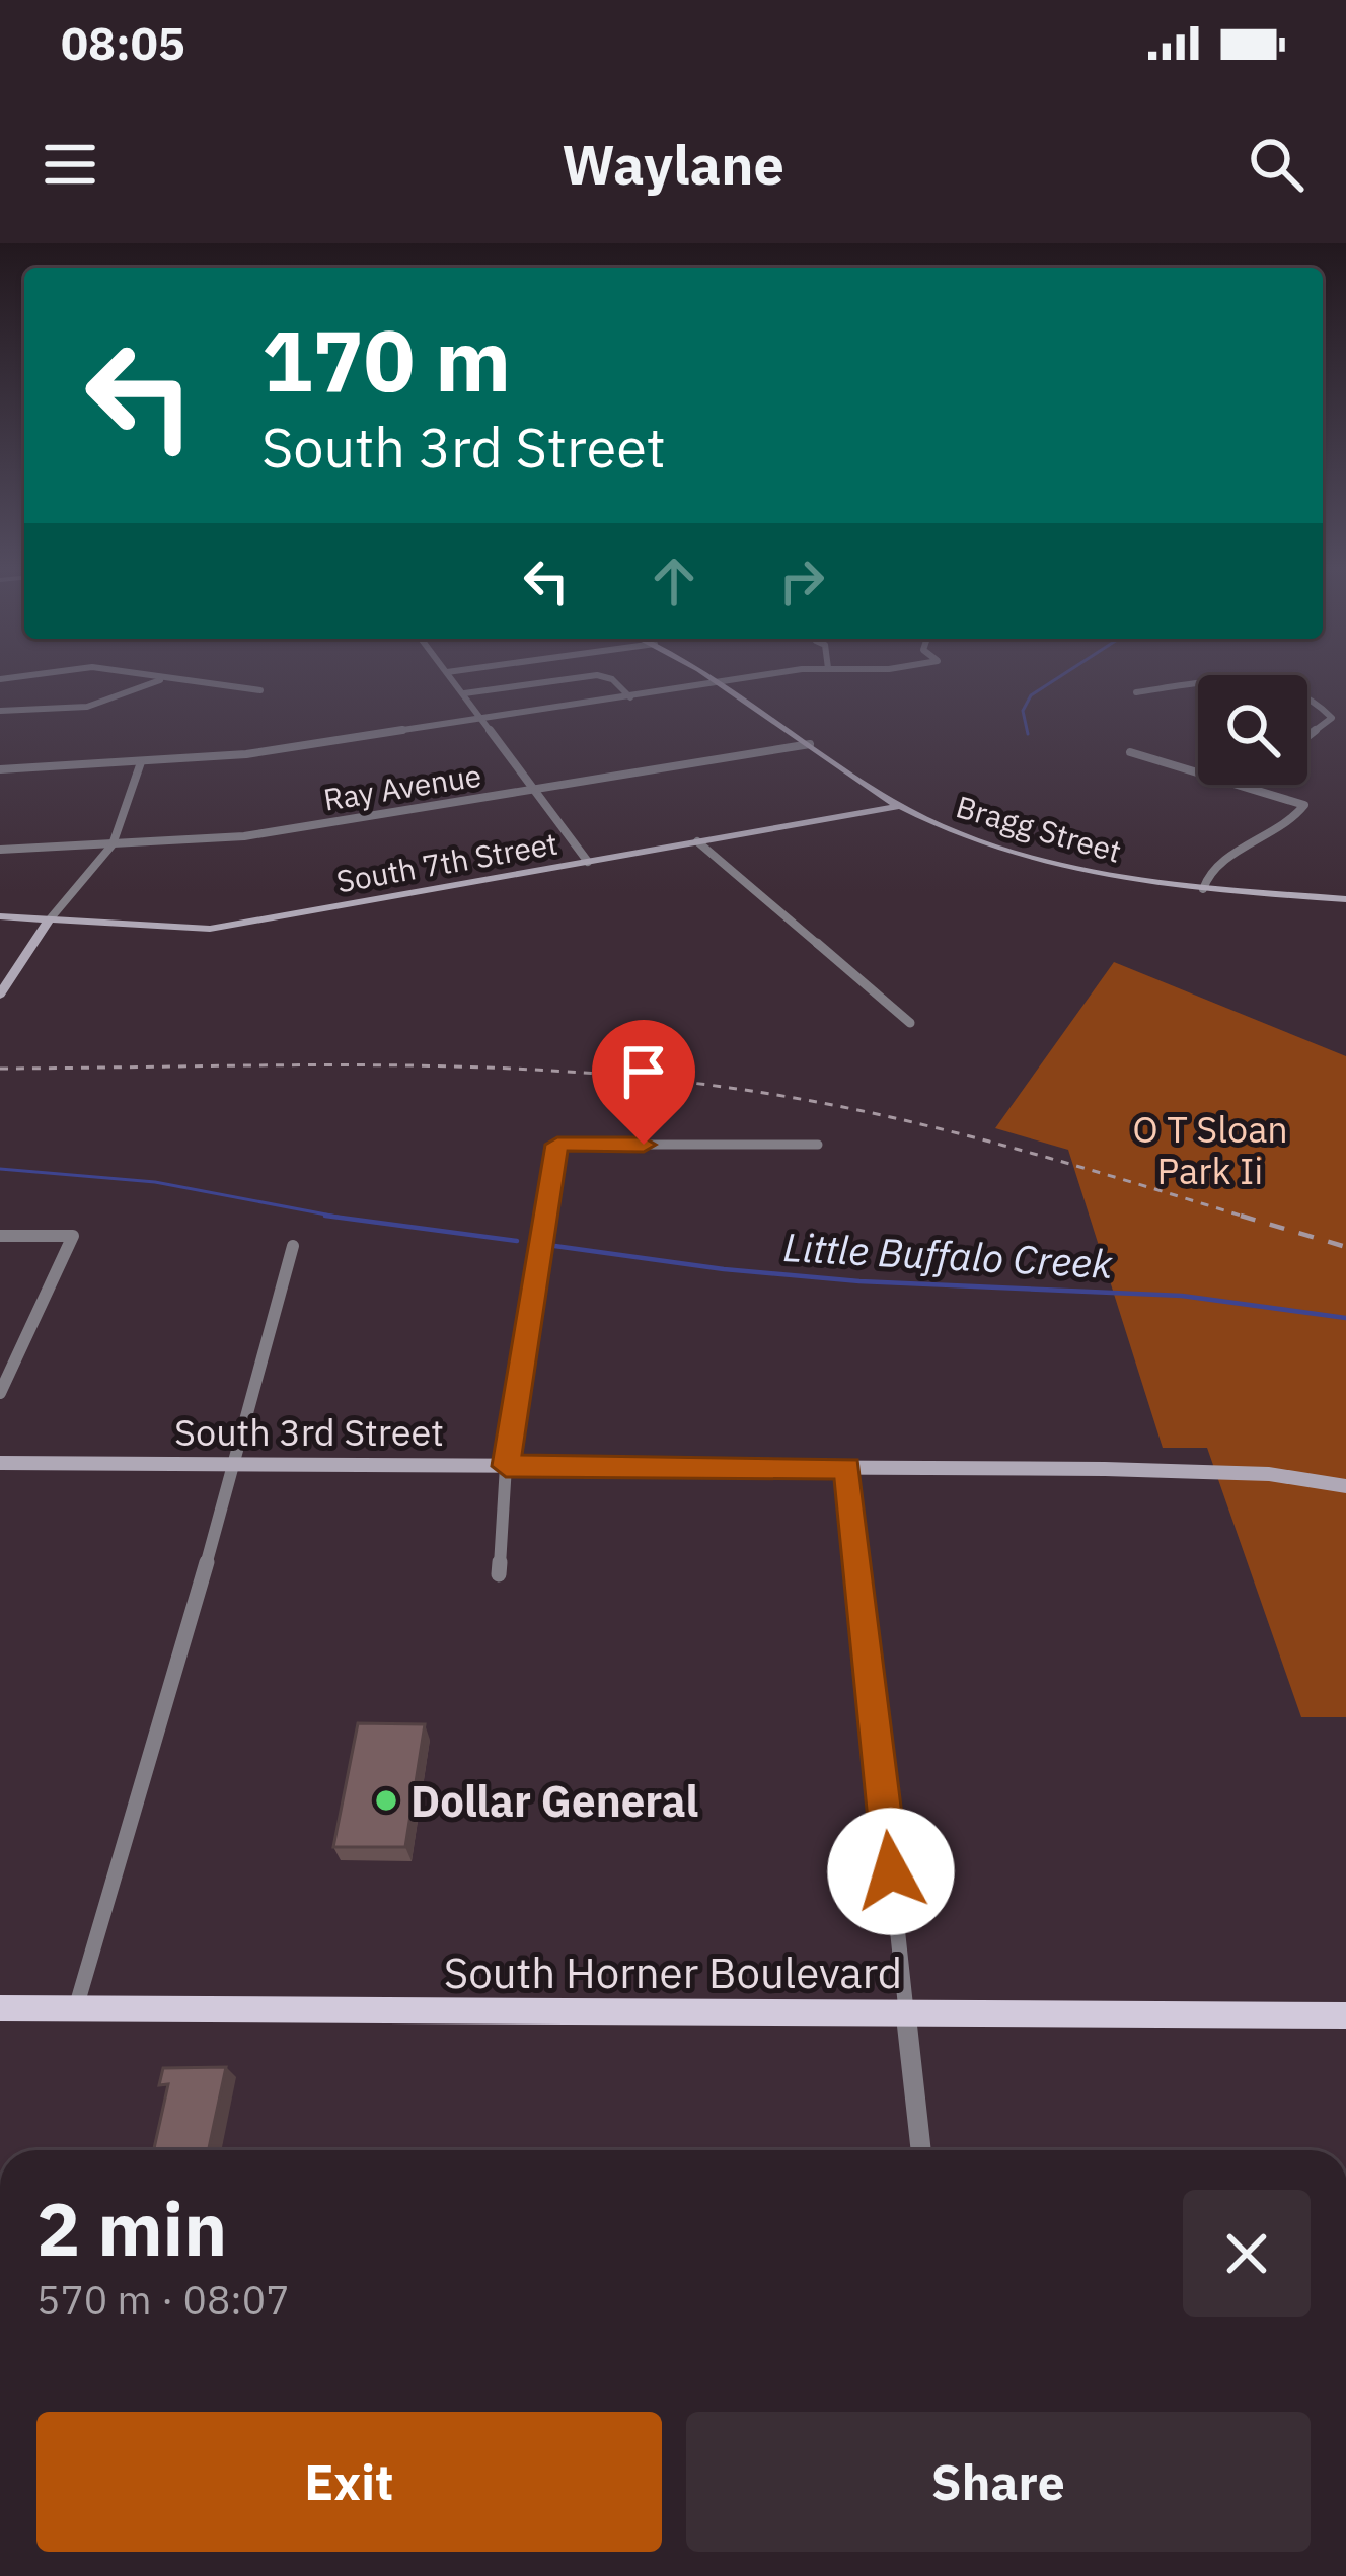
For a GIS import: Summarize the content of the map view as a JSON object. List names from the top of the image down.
{
  "streets": {
    "main road": ["South Horner Boulevard"],
    "street": [
      "Ray Avenue",
      "Bragg Street",
      "South 7th Street",
      "South 3rd Street"
    ]
  },
  "crossings": [
    ["Ray Avenue", "Bragg Street"],
    ["Bragg Street", "South 7th Street"]
  ],
  "water": ["Little Buffalo Creek"],
  "parks": ["O T Sloan Park Ii"],
  "places": ["Dollar General"],
  "page": {
    "status": "08:05",
    "header": "Waylane",
    "turn": ["170 m", "South 3rd Street"],
    "heading": ["2 min", "570 m · 08:07"],
    "buttons": ["Exit", "Share"]
  }
}
